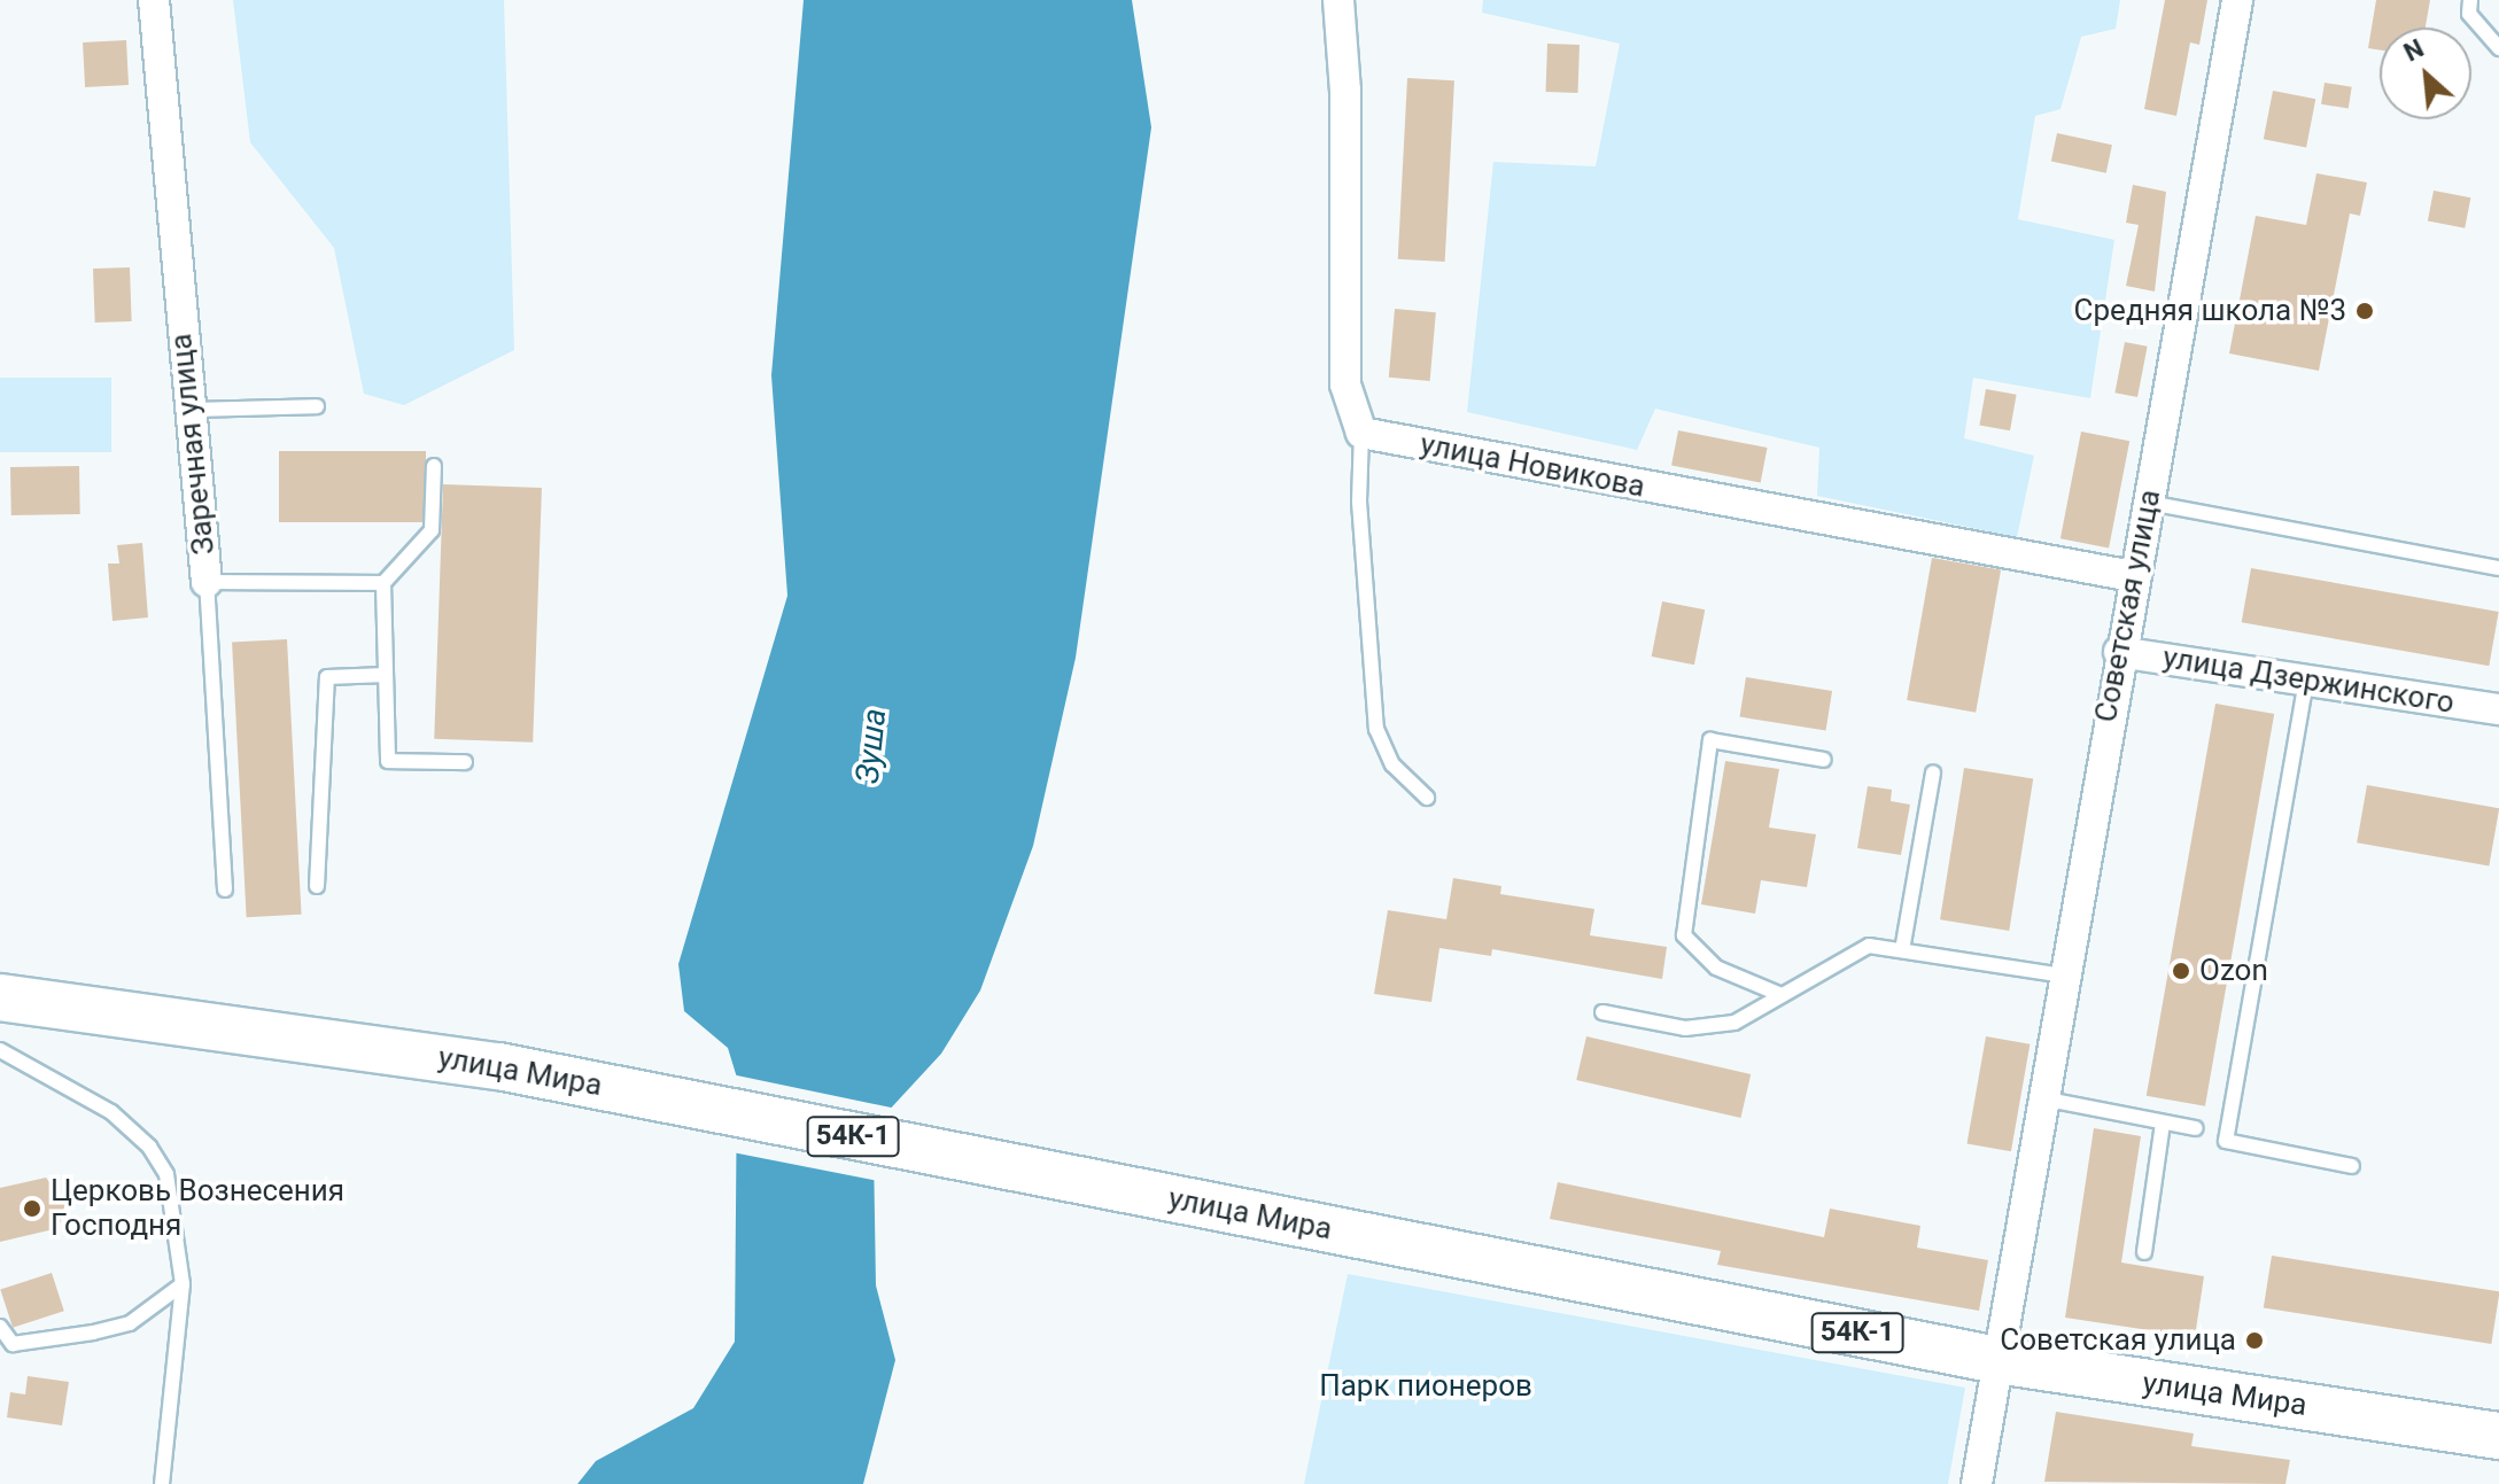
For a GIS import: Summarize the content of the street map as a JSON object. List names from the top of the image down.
{
  "streets": {
    "main road": ["улица Мира", "54К-1"],
    "street": [
      "Заречная улица",
      "улица Новикова",
      "Советская улица",
      "улица Дзержинского"
    ]
  },
  "crossings": [
    ["улица Новикова", "Советская улица"],
    ["Советская улица", "улица Дзержинского"],
    ["Советская улица", "улица Мира"]
  ],
  "water": ["Зуша"],
  "parks": ["Парк пионеров"],
  "places": [
    "Средняя школа №3",
    "Ozon",
    "Церковь Вознесения Господня",
    "Советская улица"
  ],
  "north": "top left"
}
